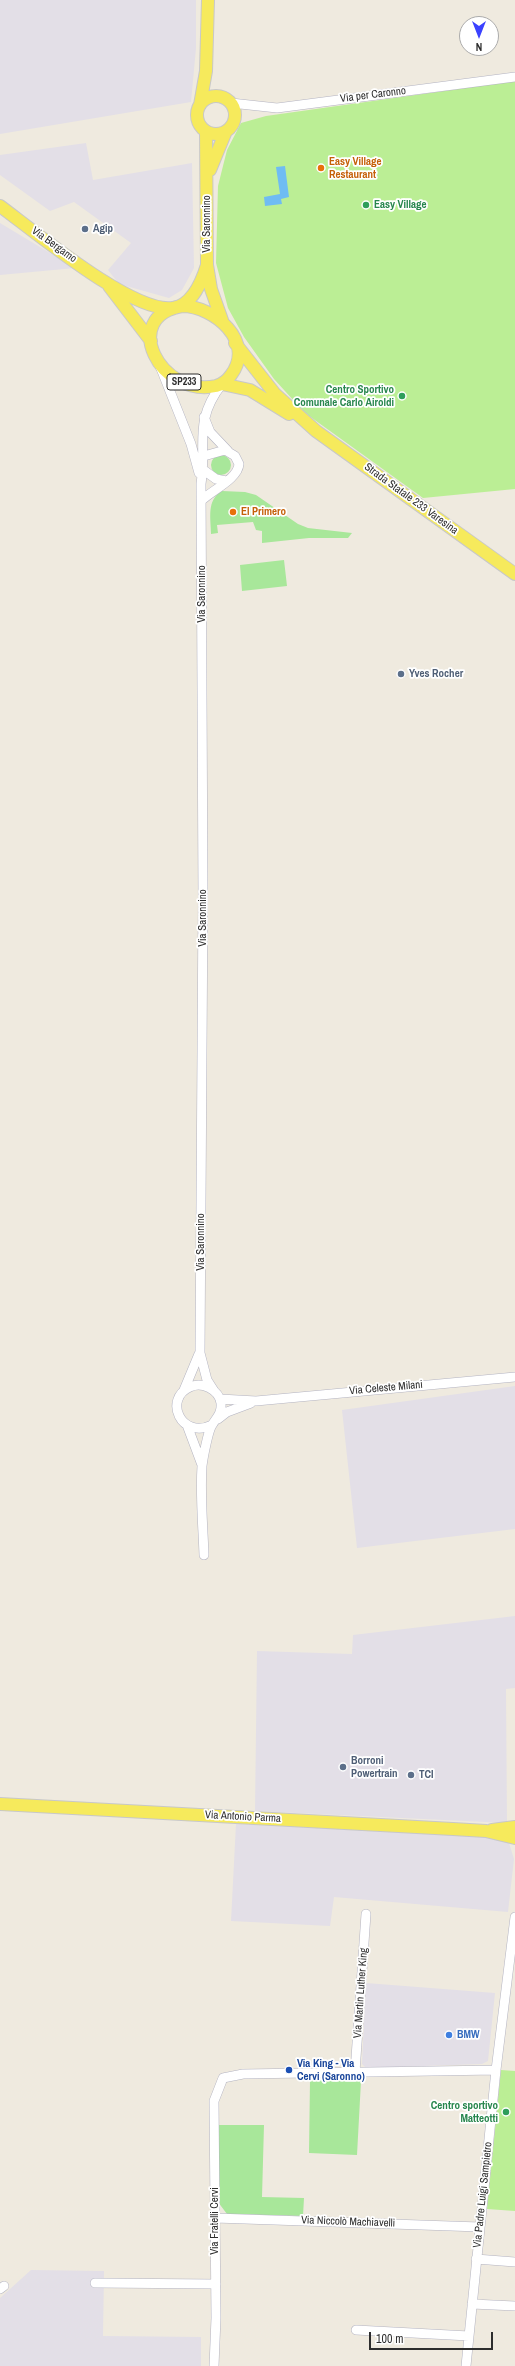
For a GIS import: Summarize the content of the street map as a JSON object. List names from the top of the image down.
{
  "streets": {
    "main road": [
      "Via Saronnino",
      "Via Bergamo",
      "SP233",
      "Strada Statale 233 Varesina",
      "Via Antonio Parma"
    ],
    "street": [
      "Via per Caronno",
      "Via Celeste Milani",
      "Via Martin Luther King",
      "Via Padre Luigi Sampietro",
      "Via Fratelli Cervi",
      "Via Niccolò Machiavelli"
    ]
  },
  "crossings": [
    ["Via per Caronno", "Via Saronnino"],
    ["Via Saronnino", "Via Bergamo"],
    ["Via Saronnino", "SP233"],
    ["Via Saronnino", "Strada Statale 233 Varesina"],
    ["Via Bergamo", "SP233"],
    ["Via Bergamo", "Strada Statale 233 Varesina"],
    ["SP233", "Strada Statale 233 Varesina"],
    ["Via Martin Luther King", "Via Fratelli Cervi"],
    ["Via Padre Luigi Sampietro", "Via Niccolò Machiavelli"],
    ["Via Fratelli Cervi", "Via Niccolò Machiavelli"]
  ],
  "places": [
    "Easy Village Restaurant",
    "Easy Village",
    "Agip",
    "Centro Sportivo Comunale Carlo Airoldi",
    "El Primero",
    "Yves Rocher",
    "Borroni Powertrain",
    "TCI",
    "BMW",
    "Via King - Via Cervi (Saronno)",
    "Centro sportivo Matteotti"
  ],
  "scale_bar": "100 m",
  "north": "bottom"
}
